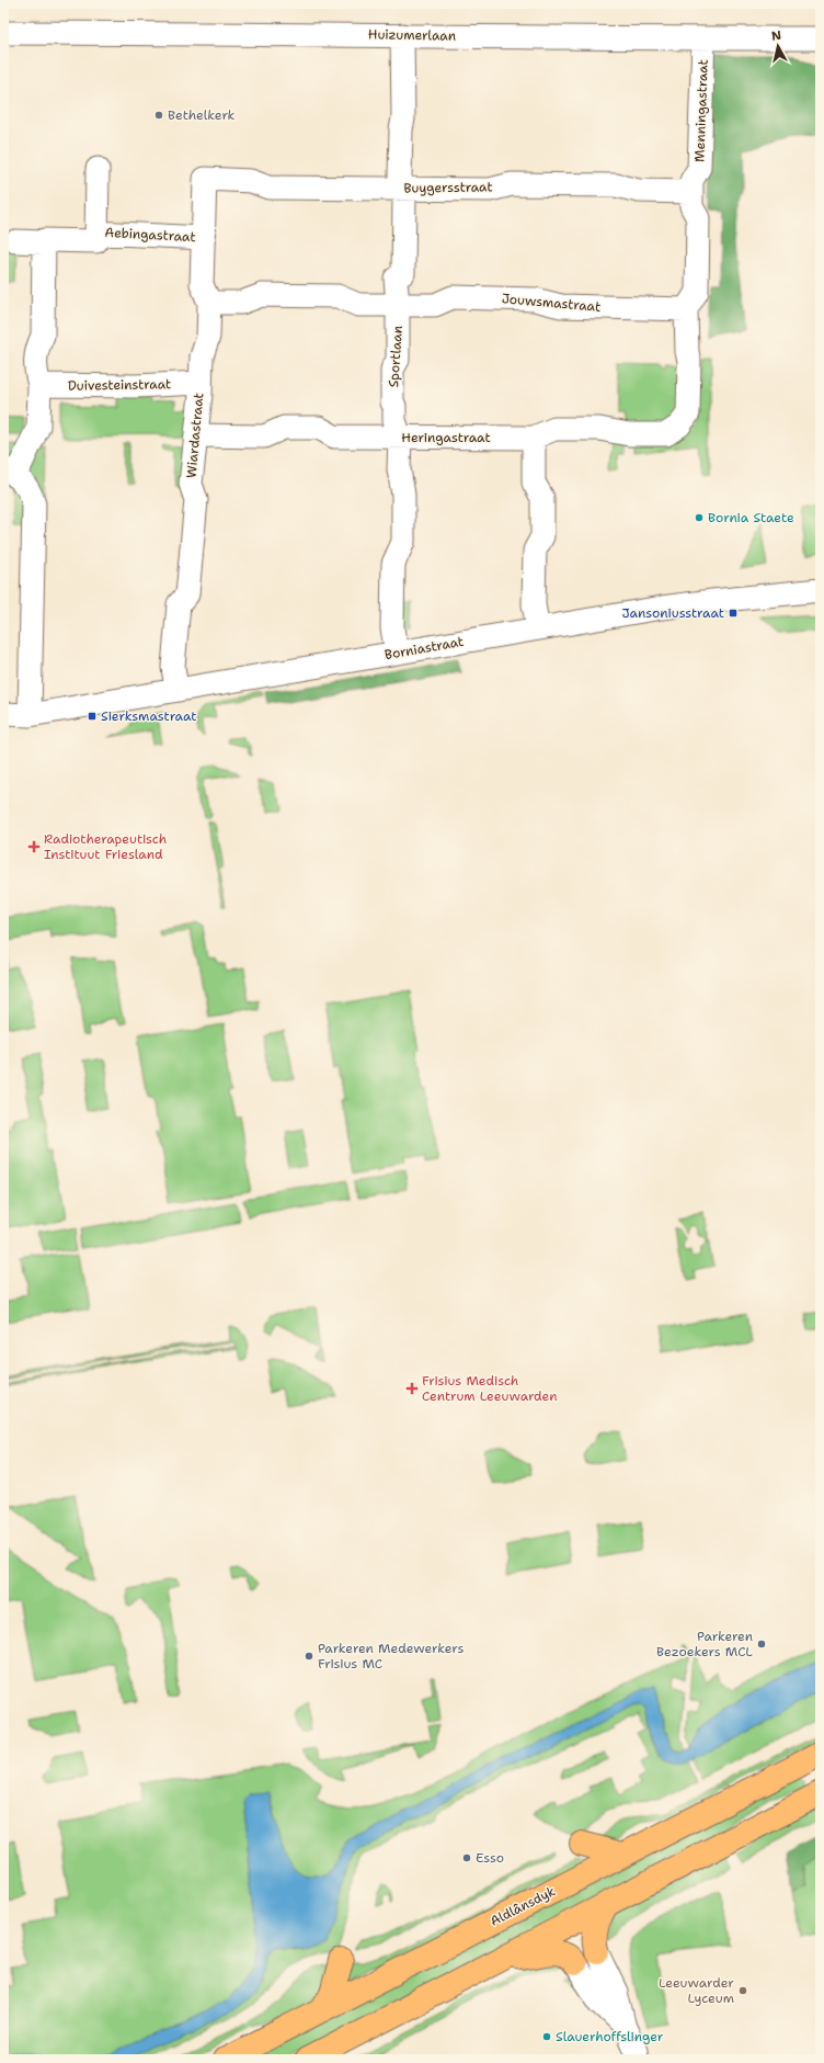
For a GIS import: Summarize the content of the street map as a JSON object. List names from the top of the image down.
{
  "streets": {
    "main road": ["Aldlânsdyk"],
    "street": [
      "Huizumerlaan",
      "Menningastraat",
      "Buygersstraat",
      "Aebingastraat",
      "Jouwsmastraat",
      "Sportlaan",
      "Duivesteinstraat",
      "Wiardastraat",
      "Heringastraat",
      "Borniastraat"
    ]
  },
  "crossings": [
    ["Huizumerlaan", "Menningastraat"],
    ["Huizumerlaan", "Sportlaan"],
    ["Menningastraat", "Buygersstraat"],
    ["Menningastraat", "Jouwsmastraat"],
    ["Menningastraat", "Heringastraat"],
    ["Buygersstraat", "Sportlaan"],
    ["Buygersstraat", "Wiardastraat"],
    ["Aebingastraat", "Wiardastraat"],
    ["Jouwsmastraat", "Sportlaan"],
    ["Jouwsmastraat", "Wiardastraat"],
    ["Jouwsmastraat", "Heringastraat"],
    ["Sportlaan", "Heringastraat"],
    ["Sportlaan", "Borniastraat"],
    ["Duivesteinstraat", "Wiardastraat"],
    ["Wiardastraat", "Heringastraat"],
    ["Wiardastraat", "Borniastraat"]
  ],
  "places": {
    "other": [
      "Bethelkerk",
      "Bornia Staete",
      "Parkeren Bezoekers MCL",
      "Parkeren Medewerkers Frisius MC",
      "Esso",
      "Leeuwarder Lyceum",
      "Slauerhoffslinger"
    ],
    "transit": ["Jansoniusstraat", "Sierksmastraat"],
    "health": ["Radiotherapeutisch Instituut Friesland", "Frisius Medisch Centrum Leeuwarden"]
  },
  "north": "top"
}
